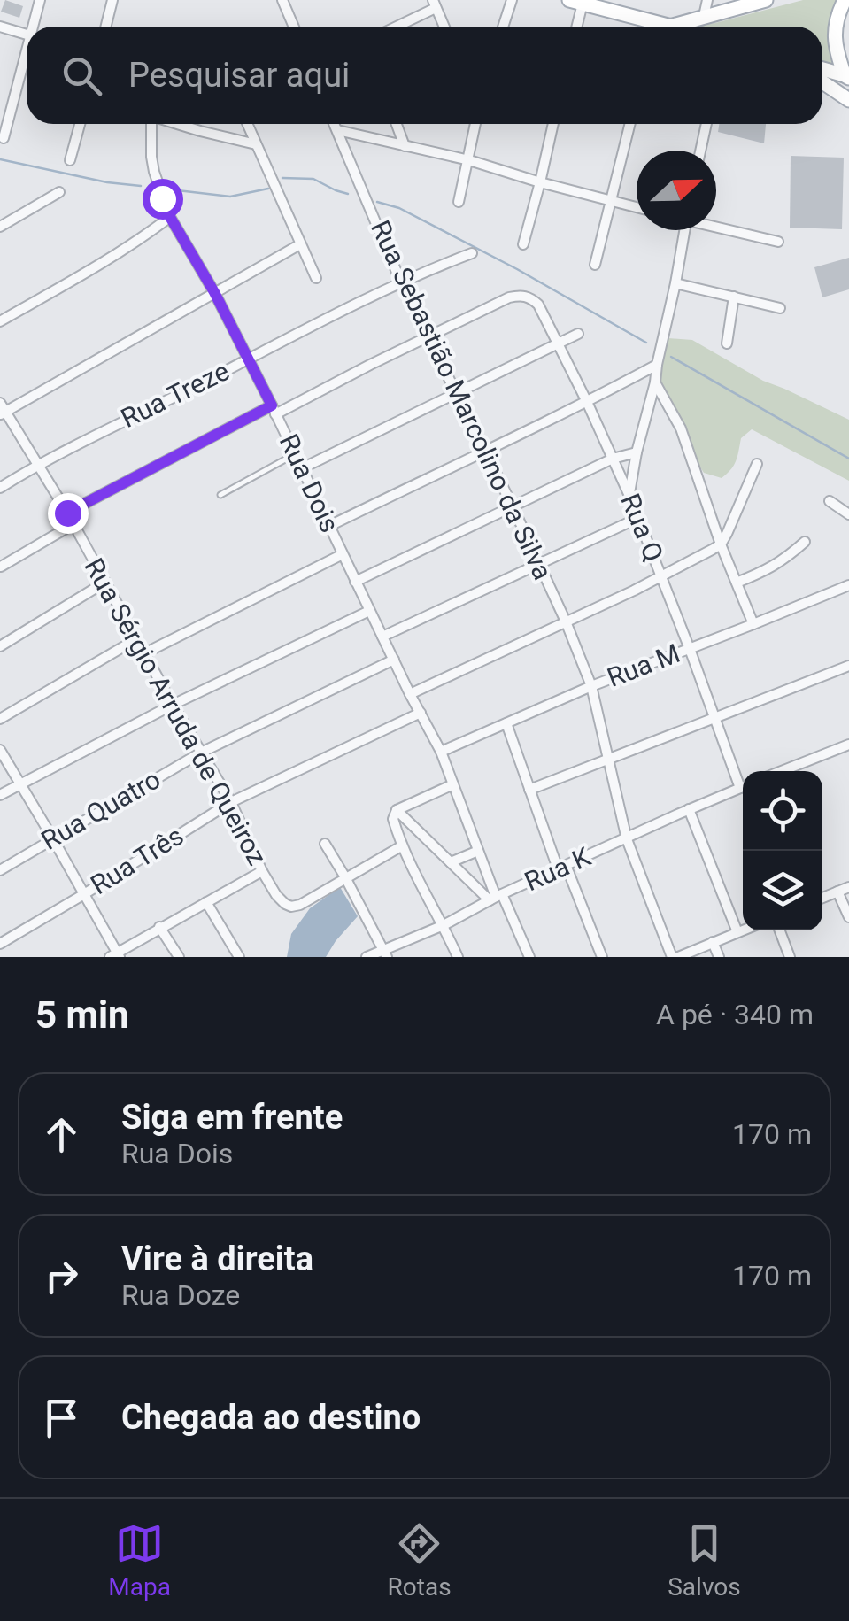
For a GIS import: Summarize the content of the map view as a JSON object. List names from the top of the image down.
{
  "streets": {
    "street": [
      "Rua Treze",
      "Rua Sebastião Marcolino da Silva",
      "Rua Dois",
      "Rua Q",
      "Rua M",
      "Rua Sérgio Arruda de Queiroz",
      "Rua Quatro",
      "Rua Três",
      "Rua K"
    ]
  },
  "crossings": [
    ["Rua Treze", "Rua Sebastião Marcolino da Silva"],
    ["Rua Treze", "Rua Dois"],
    ["Rua Treze", "Rua Sérgio Arruda de Queiroz"],
    ["Rua Sebastião Marcolino da Silva", "Rua Q"],
    ["Rua Sebastião Marcolino da Silva", "Rua M"],
    ["Rua Sebastião Marcolino da Silva", "Rua K"],
    ["Rua Dois", "Rua M"],
    ["Rua Dois", "Rua Quatro"],
    ["Rua Dois", "Rua Três"],
    ["Rua Dois", "Rua K"],
    ["Rua Q", "Rua M"],
    ["Rua Sérgio Arruda de Queiroz", "Rua Quatro"],
    ["Rua Sérgio Arruda de Queiroz", "Rua Três"]
  ],
  "north": "right",
  "page": {
    "search": "Pesquisar aqui",
    "heading": ["5 min", "A pé · 340 m"],
    "list": [
      ["Siga em frente", "Rua Dois", "170 m"],
      ["Vire à direita", "Rua Doze", "170 m"],
      "Chegada ao destino"
    ],
    "nav": ["Mapa", "Rotas", "Salvos"]
  }
}
